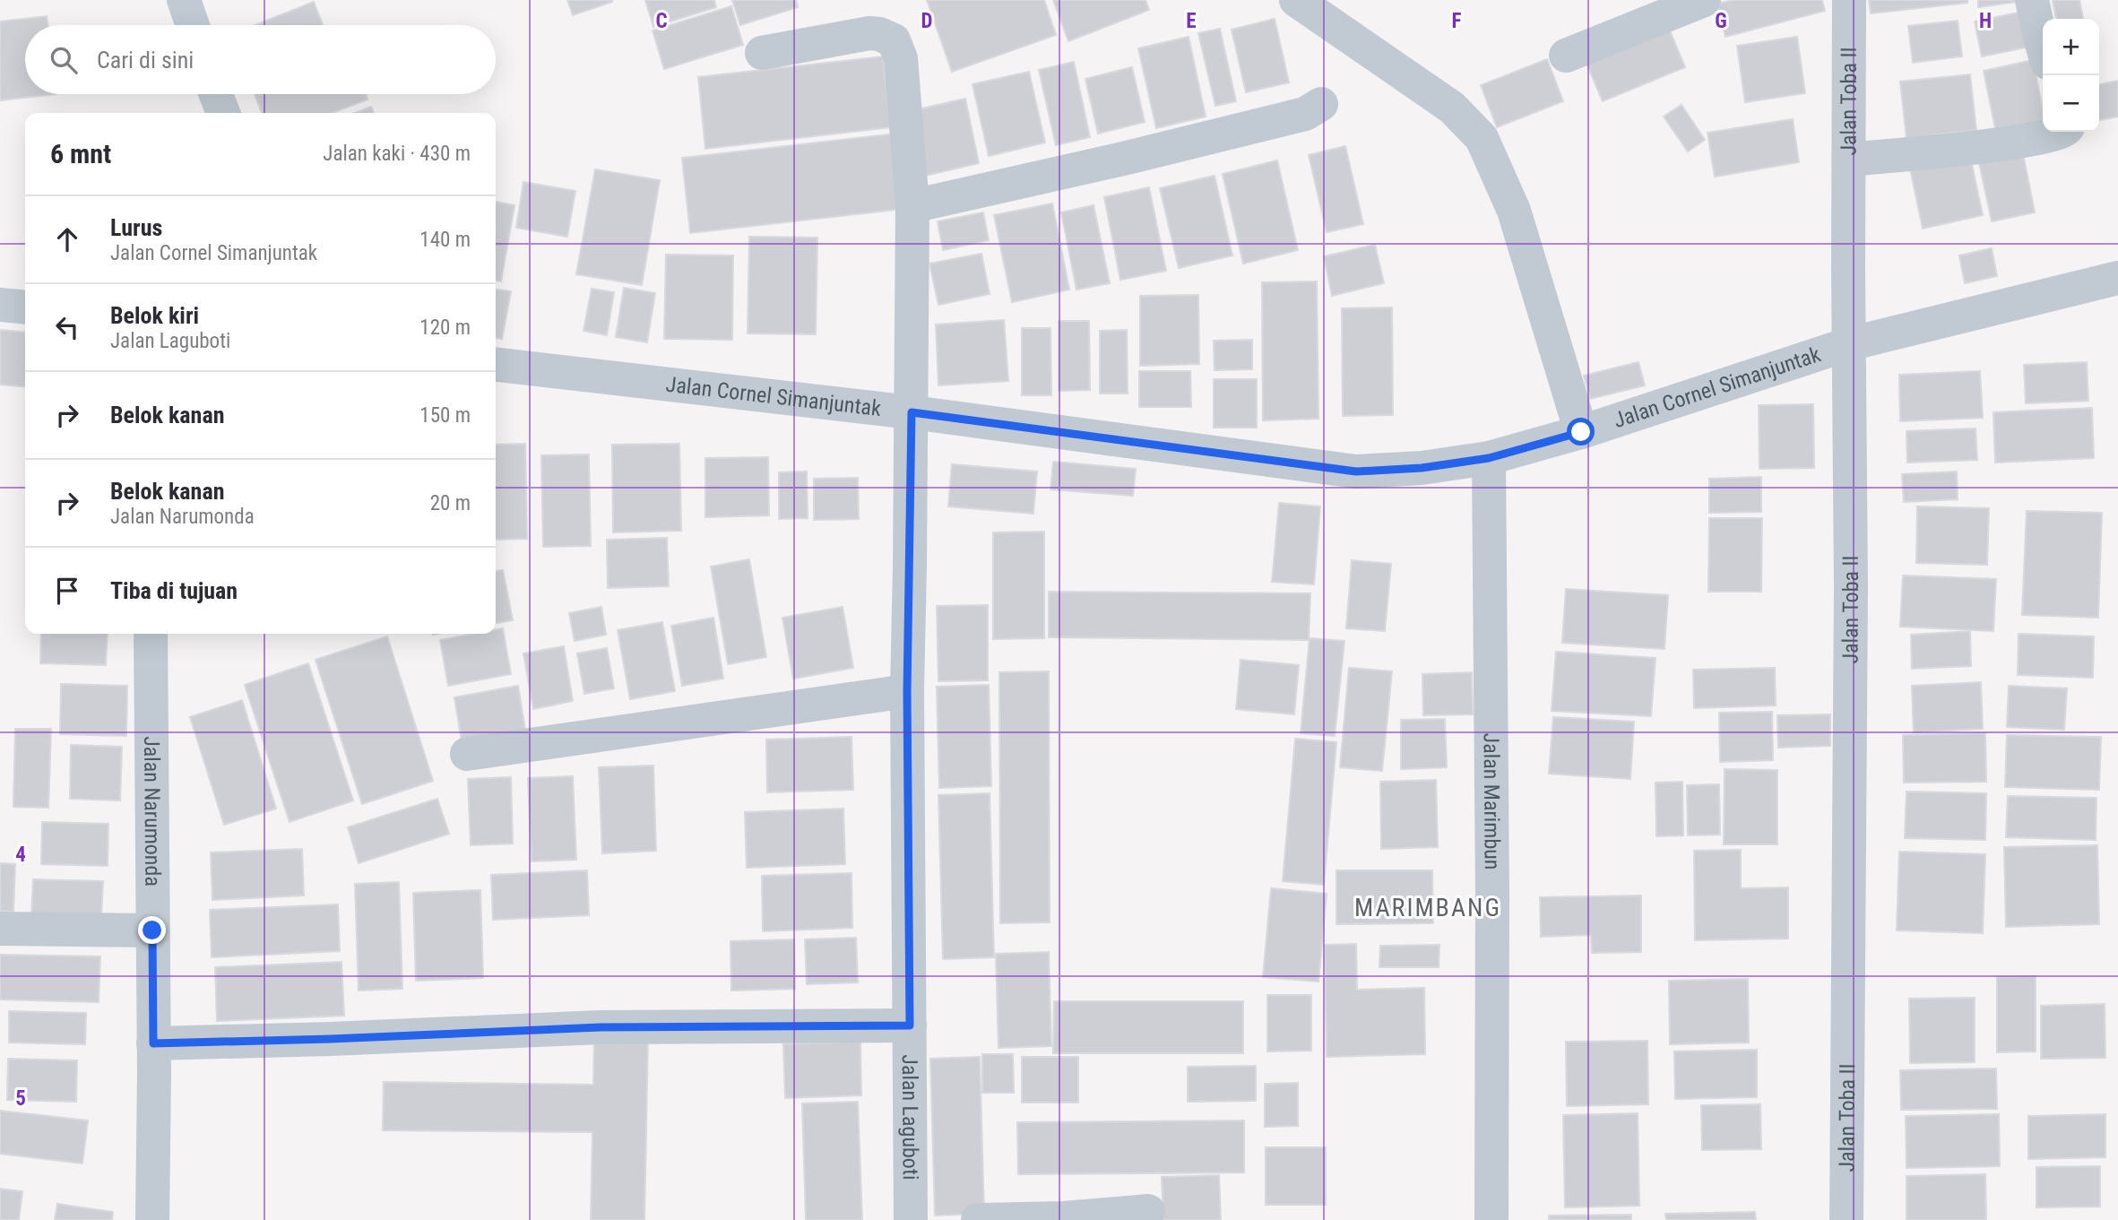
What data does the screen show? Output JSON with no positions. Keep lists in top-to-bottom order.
{
  "streets": {
    "street": [
      "Jalan Toba II",
      "Jalan Cornel Simanjuntak",
      "Jalan Marimbun",
      "Jalan Narumonda",
      "Jalan Laguboti"
    ]
  },
  "crossings": [
    ["Jalan Toba II", "Jalan Cornel Simanjuntak"],
    ["Jalan Cornel Simanjuntak", "Jalan Marimbun"],
    ["Jalan Cornel Simanjuntak", "Jalan Laguboti"]
  ],
  "districts": ["MARIMBANG"],
  "page": {
    "map_buttons": ["+", "−"],
    "search": "Cari di sini",
    "heading": ["6 mnt", "Jalan kaki · 430 m"],
    "list": [
      ["Lurus", "Jalan Cornel Simanjuntak", "140 m"],
      ["Belok kiri", "Jalan Laguboti", "120 m"],
      ["Belok kanan", "150 m"],
      ["Belok kanan", "Jalan Narumonda", "20 m"],
      "Tiba di tujuan"
    ]
  },
  "grid": {
    "columns": [
      "C",
      "D",
      "E",
      "F",
      "G",
      "H"
    ],
    "rows": ["4", "5"]
  }
}
